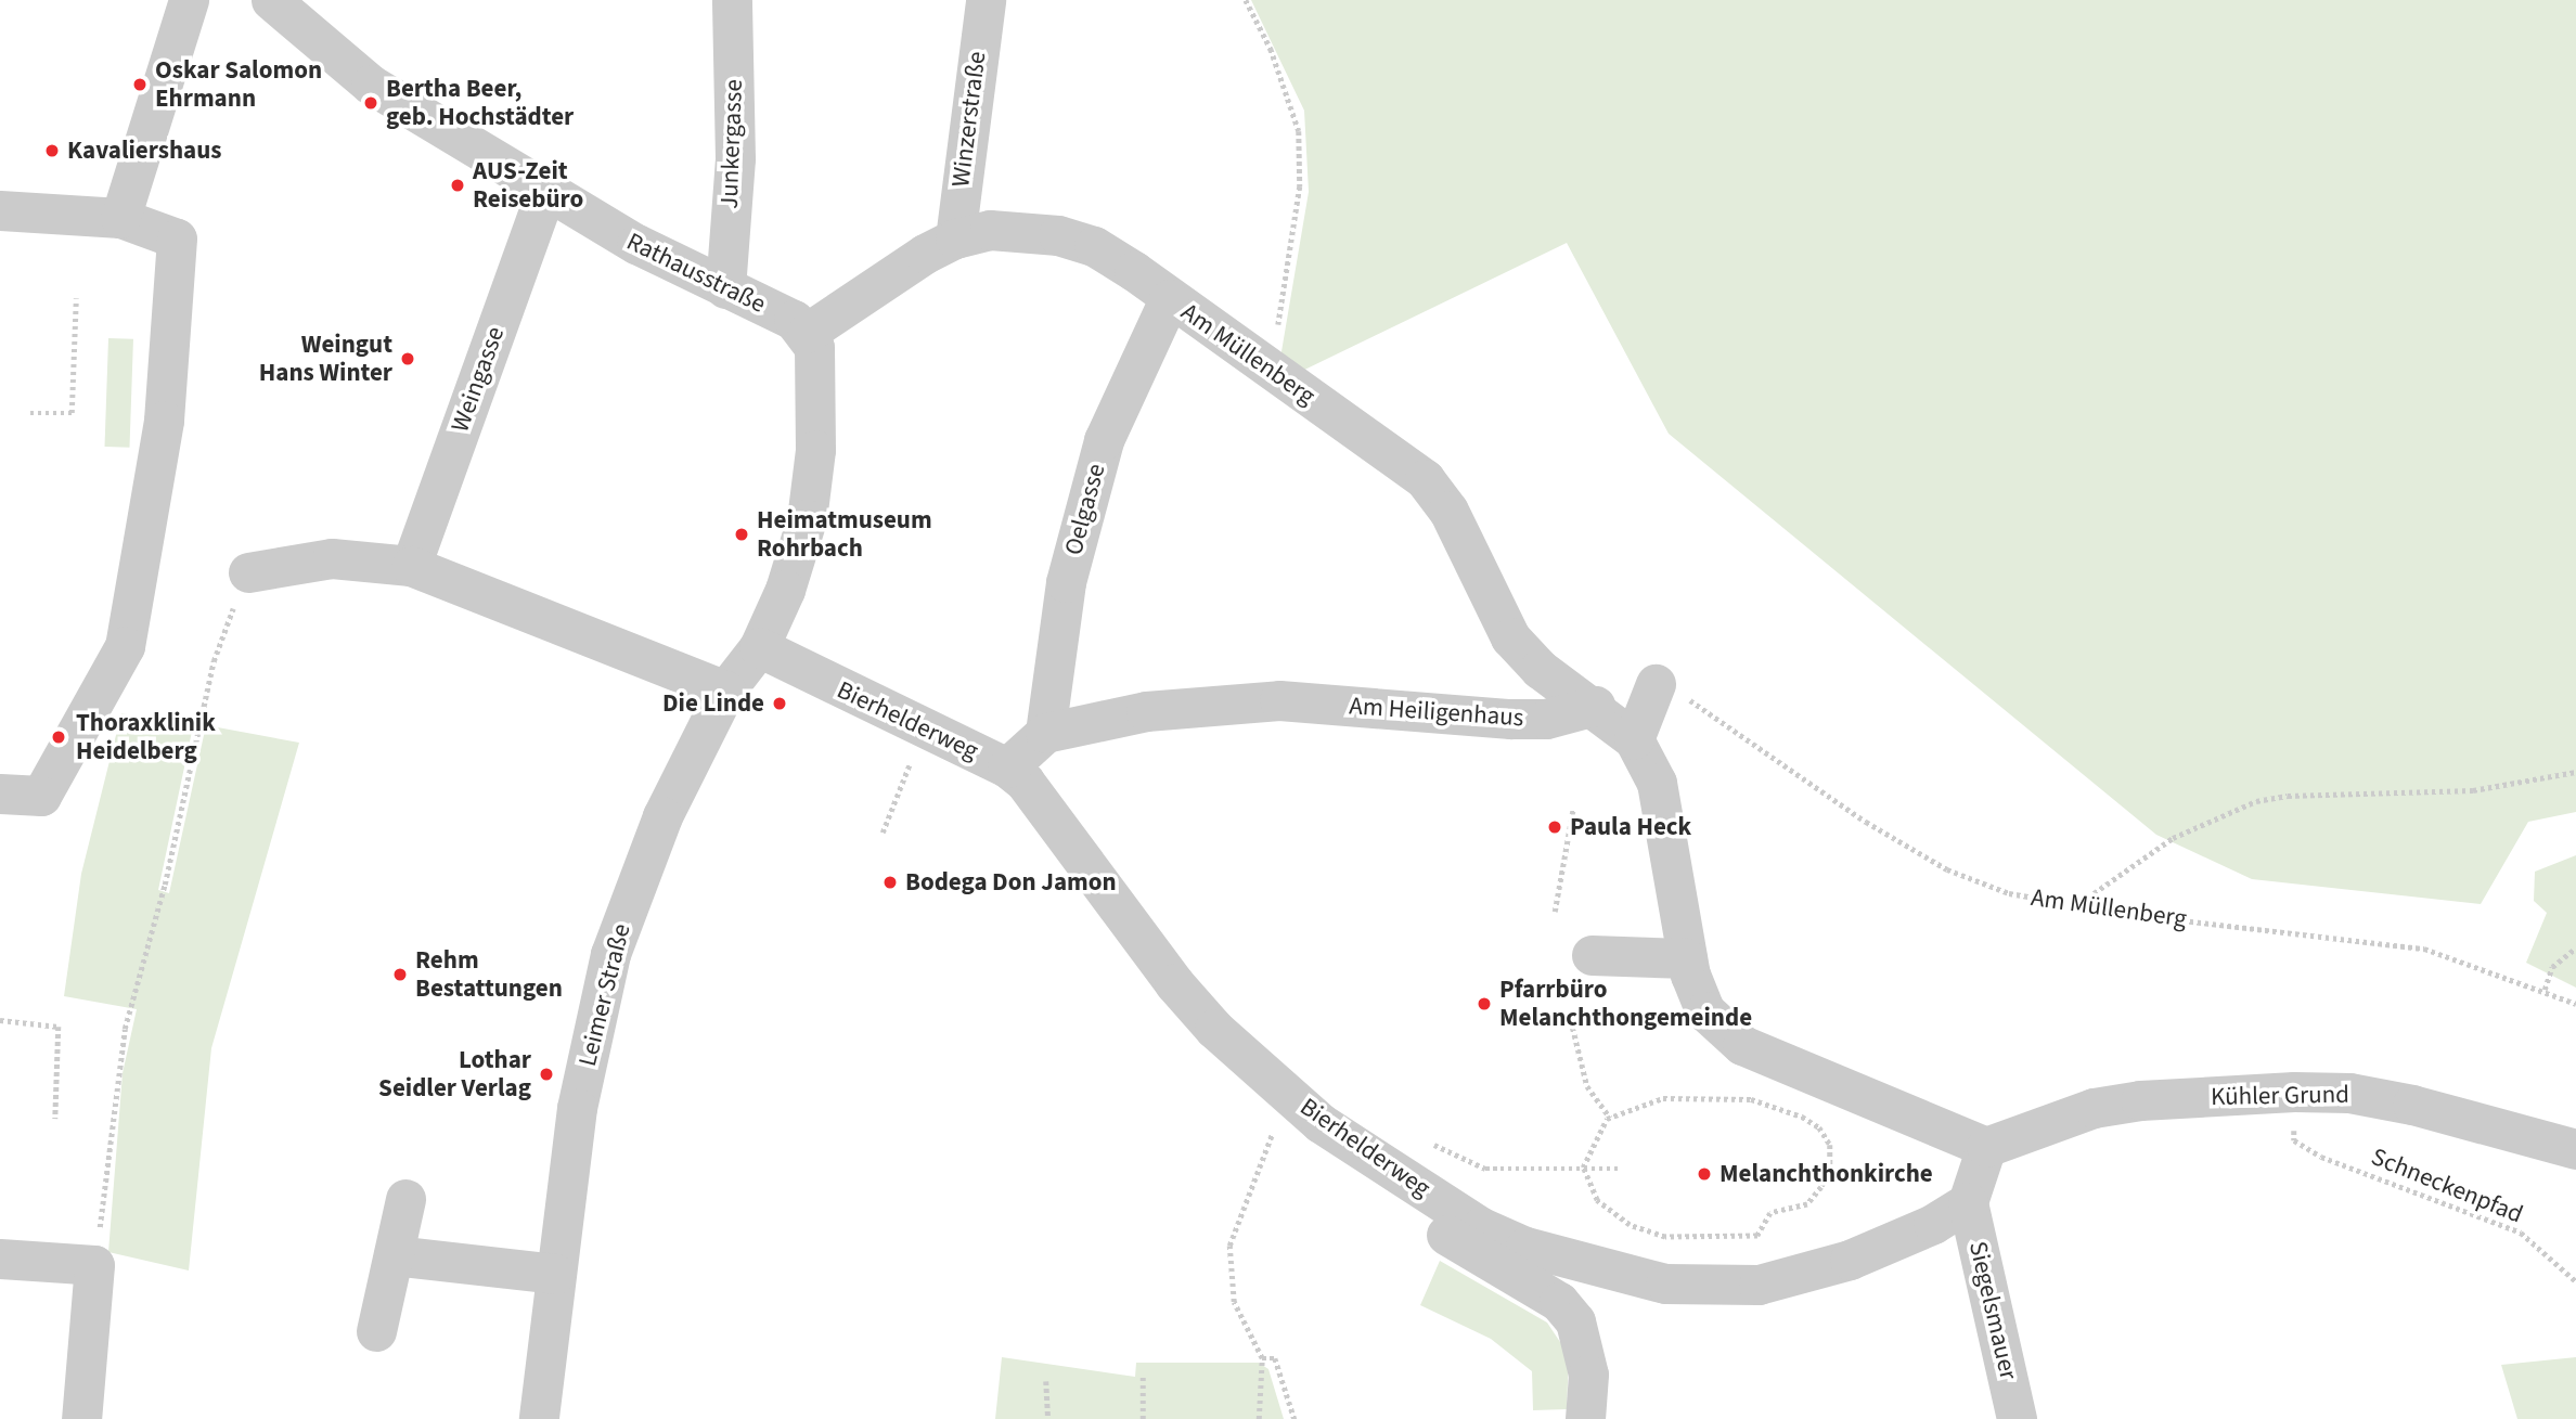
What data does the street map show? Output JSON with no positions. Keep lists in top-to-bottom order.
{
  "streets": {
    "street": [
      "Winzerstraße",
      "Junkergasse",
      "Rathausstraße",
      "Am Müllenberg",
      "Weingasse",
      "Oelgasse",
      "Am Heiligenhaus",
      "Bierhelderweg",
      "Leimer Straße",
      "Kühler Grund",
      "Siegelsmauer"
    ],
    "path": ["Schneckenpfad"]
  },
  "crossings": [
    ["Winzerstraße", "Am Müllenberg"],
    ["Junkergasse", "Rathausstraße"],
    ["Rathausstraße", "Am Müllenberg"],
    ["Rathausstraße", "Weingasse"],
    ["Am Müllenberg", "Oelgasse"],
    ["Am Müllenberg", "Am Heiligenhaus"],
    ["Oelgasse", "Am Heiligenhaus"],
    ["Bierhelderweg", "Siegelsmauer"]
  ],
  "places": [
    "Oskar Salomon Ehrmann",
    "Bertha Beer, geb. Hochstädter",
    "Kavaliershaus",
    "AUS-Zeit Reisebüro",
    "Weingut Hans Winter",
    "Heimatmuseum Rohrbach",
    "Die Linde",
    "Thoraxklinik Heidelberg",
    "Paula Heck",
    "Bodega Don Jamon",
    "Rehm Bestattungen",
    "Pfarrbüro Melanchthongemeinde",
    "Lothar Seidler Verlag",
    "Melanchthonkirche"
  ]
}
